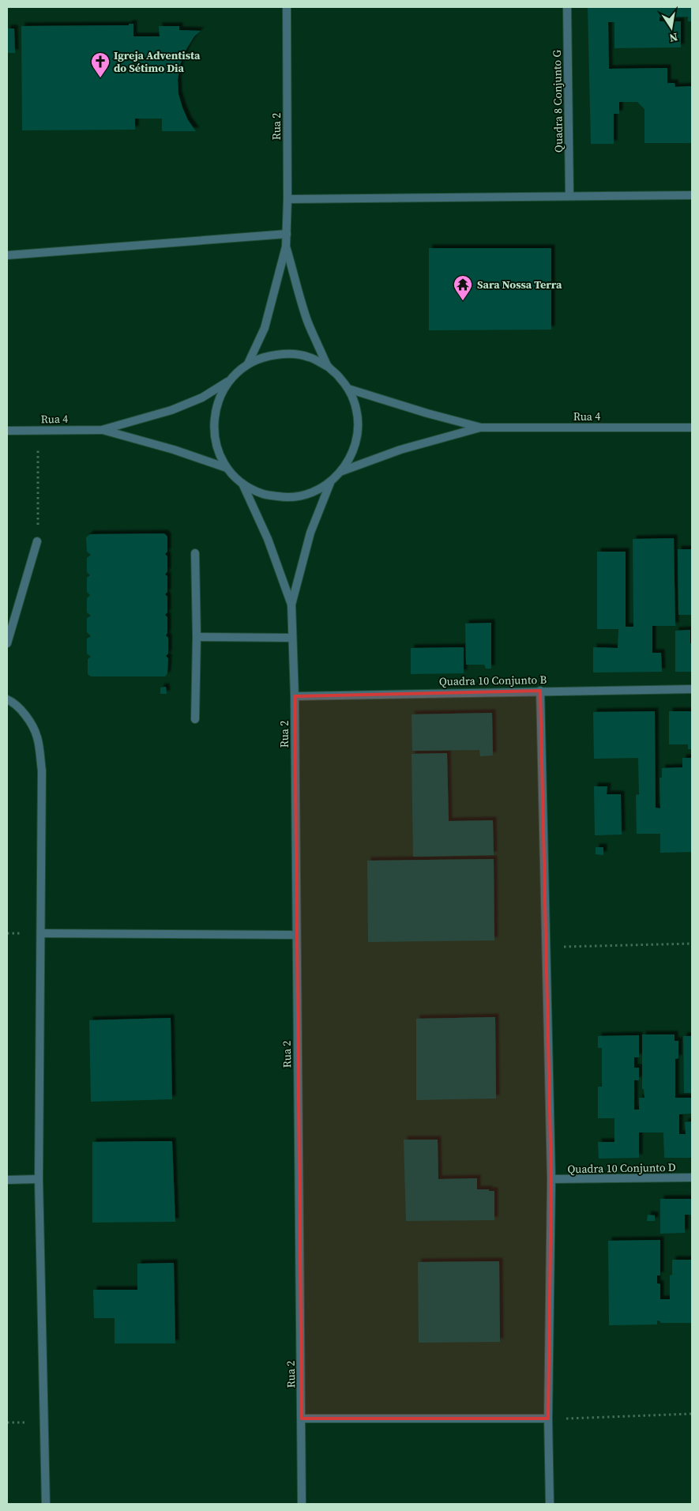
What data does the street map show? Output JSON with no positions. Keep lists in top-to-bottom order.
{
  "streets": {
    "street": [
      "Quadra 8 Conjunto G",
      "Rua 2",
      "Rua 4",
      "Quadra 10 Conjunto B",
      "Quadra 10 Conjunto D"
    ]
  },
  "crossings": [
    ["Rua 2", "Quadra 10 Conjunto B"]
  ],
  "places": {
    "church": ["Igreja Adventista do Sétimo Dia"],
    "temple": ["Sara Nossa Terra"]
  },
  "north": "bottom"
}
